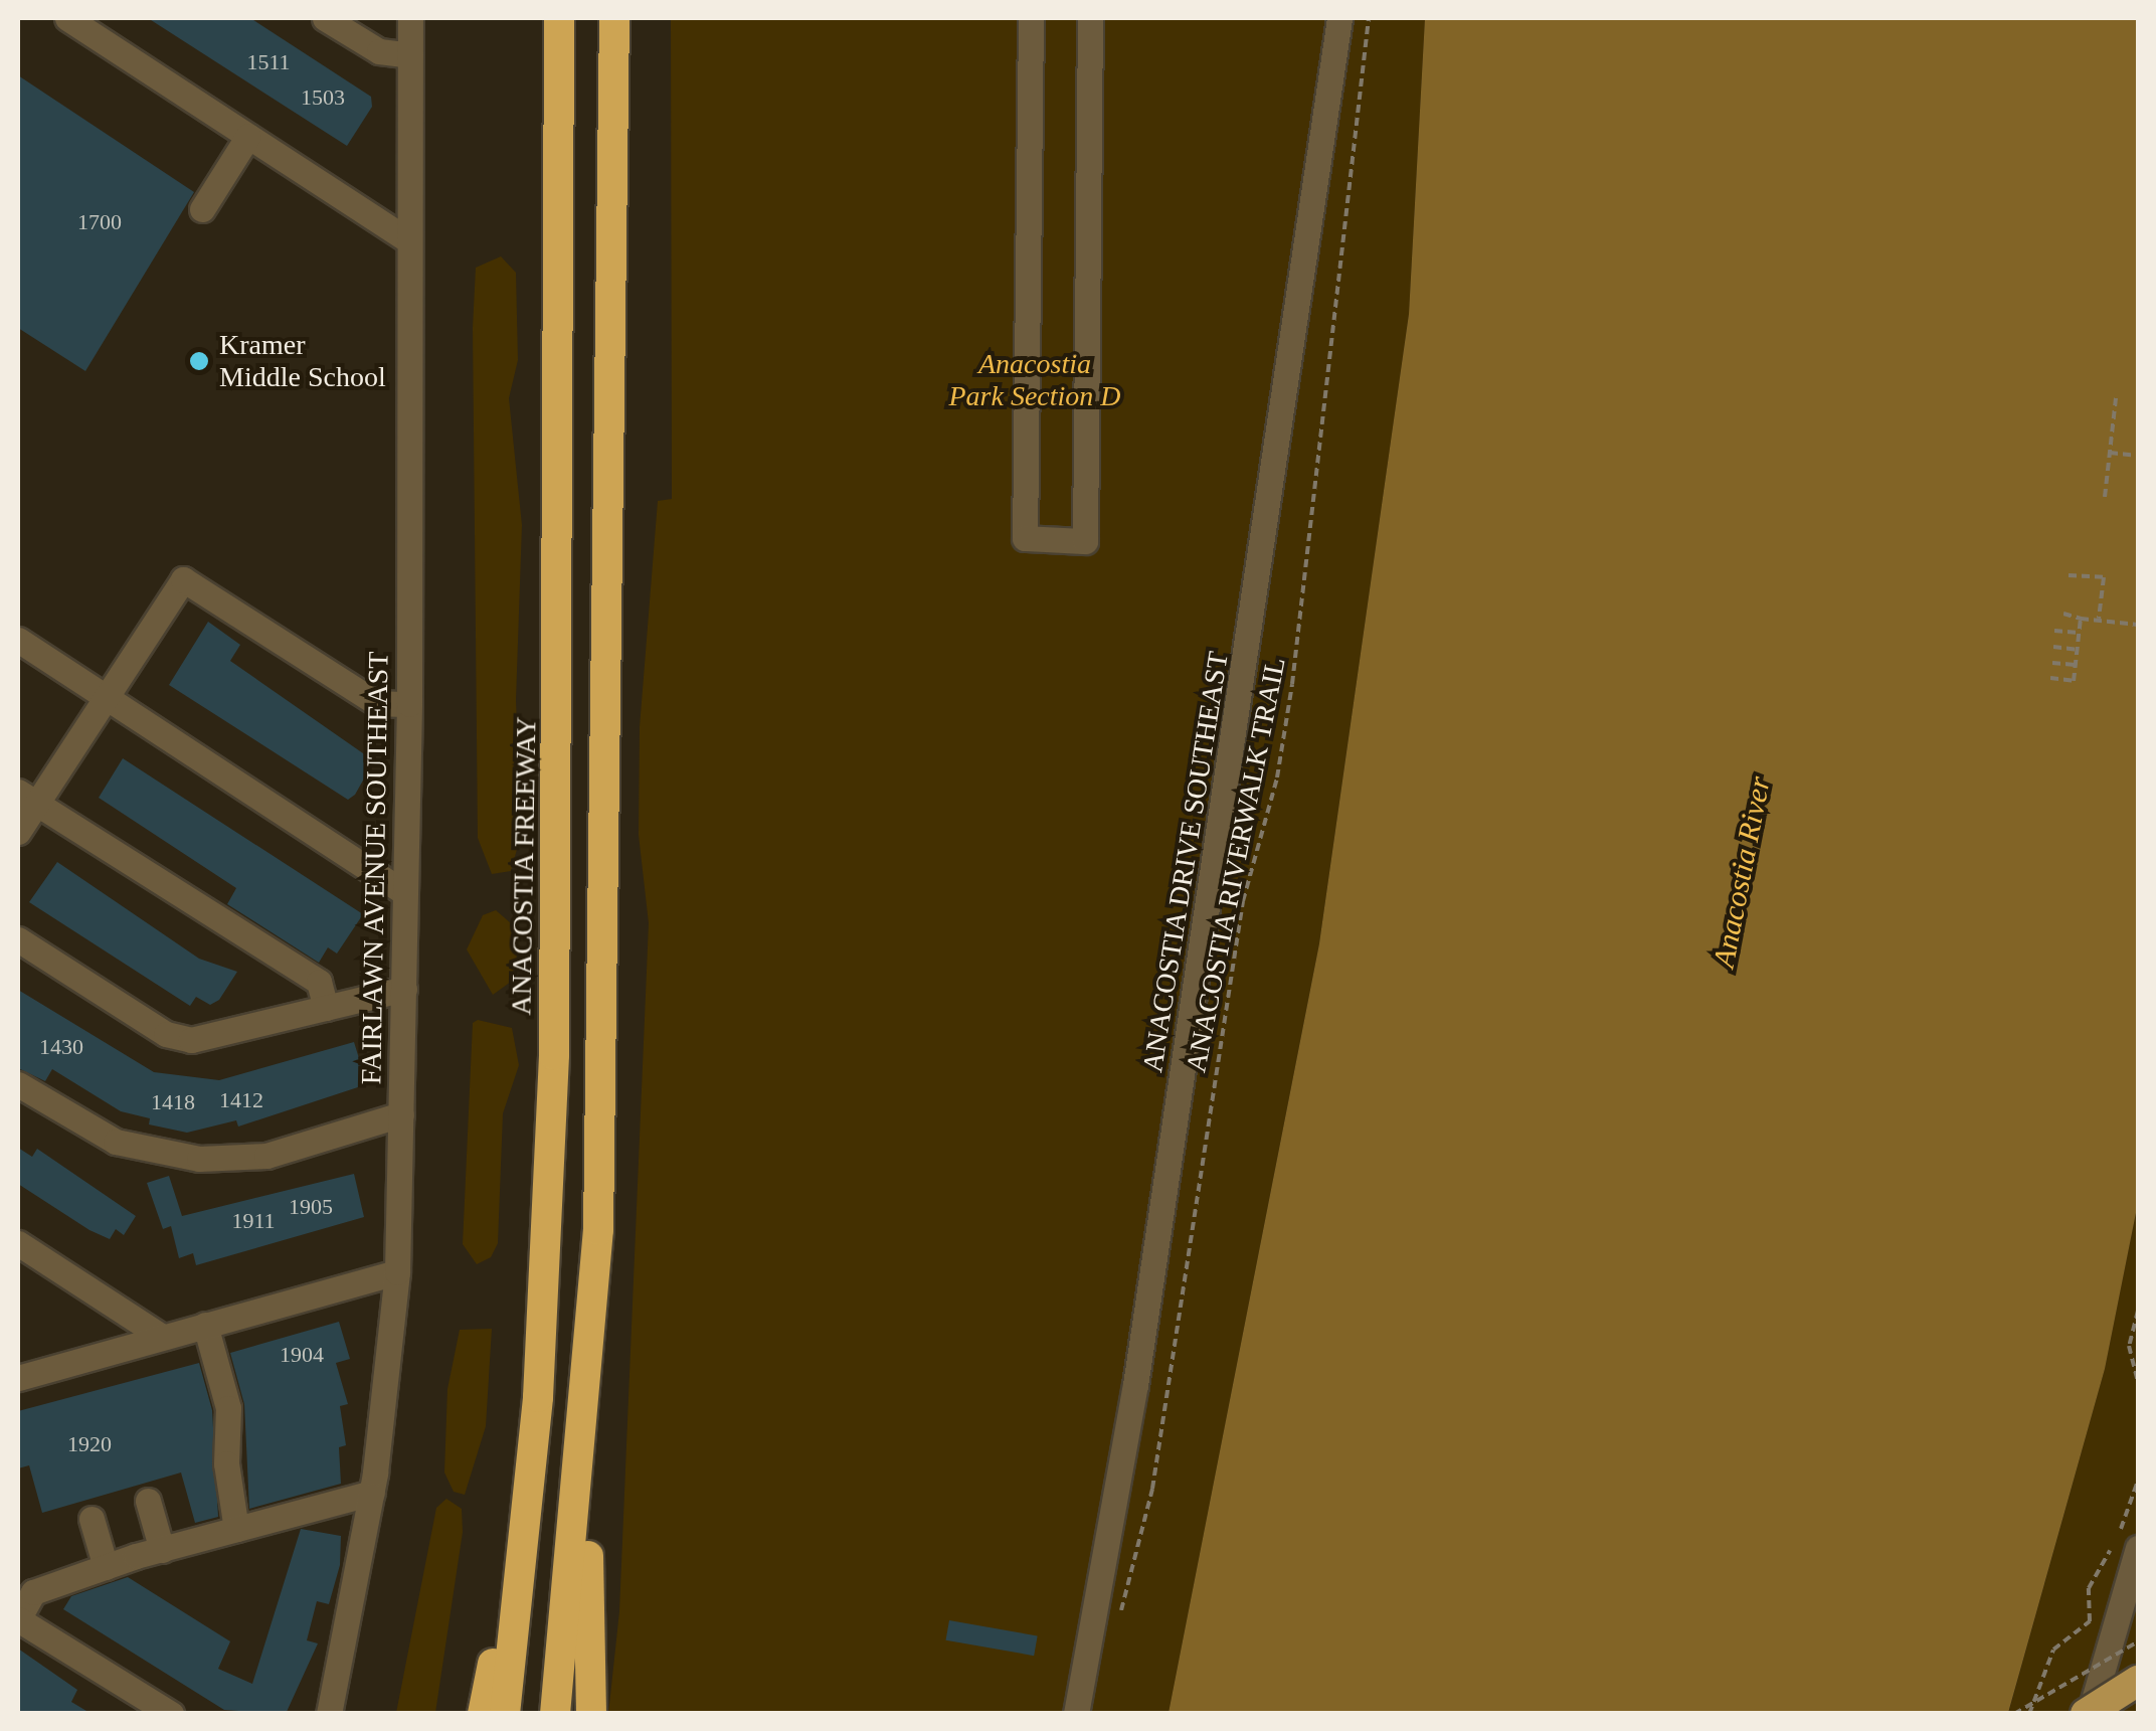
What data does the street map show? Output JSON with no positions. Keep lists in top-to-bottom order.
{
  "streets": {
    "highway": ["ANACOSTIA FREEWAY"],
    "street": ["ANACOSTIA DRIVE SOUTHEAST", "FAIRLAWN AVENUE SOUTHEAST"],
    "path": ["ANACOSTIA RIVERWALK TRAIL"]
  },
  "water": ["Anacostia River"],
  "parks": ["Anacostia Park Section D"],
  "places": ["Kramer Middle School"],
  "house_numbers": [
    "1511",
    "1503",
    "1700",
    "1430",
    "1412",
    "1418",
    "1905",
    "1911",
    "1904",
    "1920"
  ]
}
